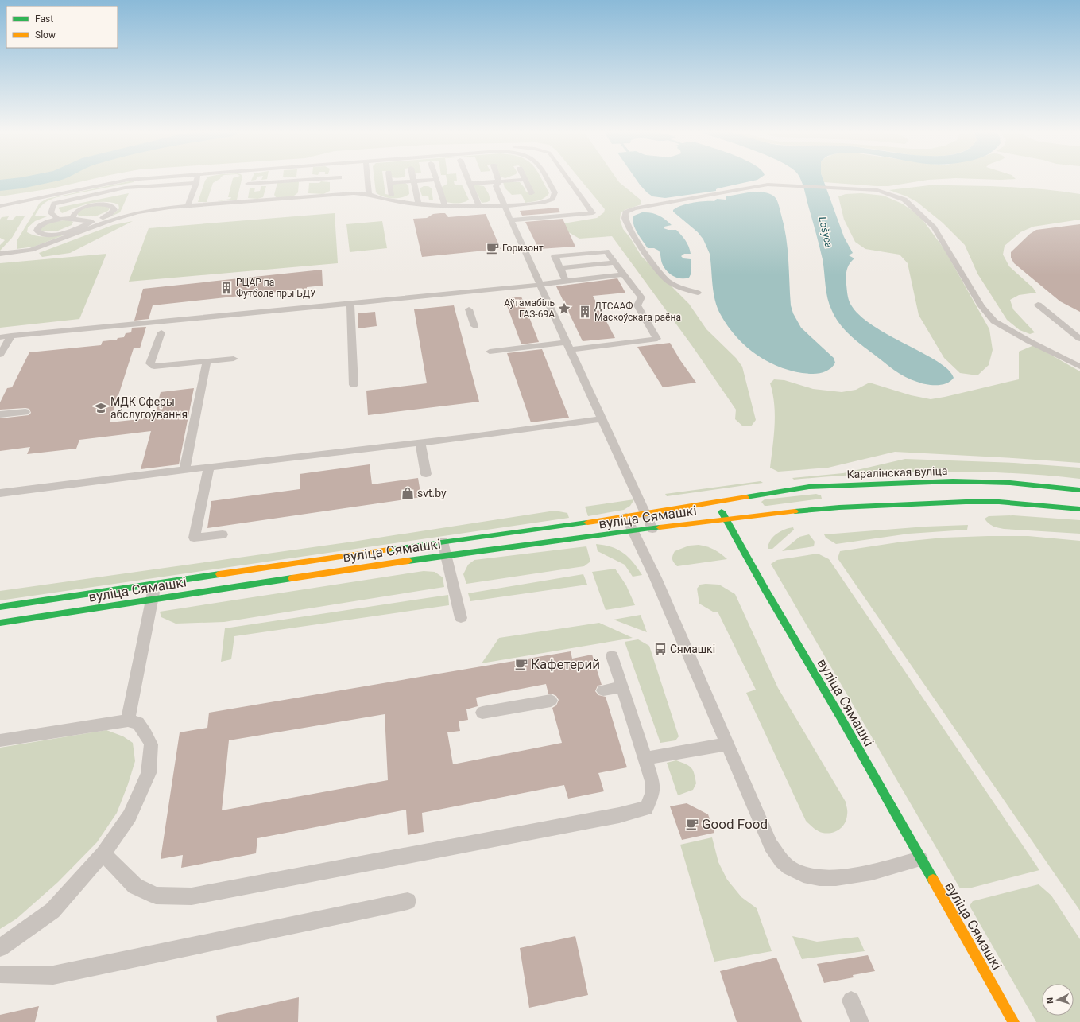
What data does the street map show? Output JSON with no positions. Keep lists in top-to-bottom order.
{
  "streets": {
    "main road": ["Каралінская вуліца", "вуліца Сямашкі"]
  },
  "crossings": [
    ["Каралінская вуліца", "вуліца Сямашкі"]
  ],
  "water": ["Lošyca"],
  "places": {
    "cafe": ["Горизонт", "Кафетерий", "Good Food"],
    "building": ["РЦАР па Футболе пры БДУ", "ДТСААФ Маскоўскага раёна"],
    "place": ["Аўтамабіль ГАЗ-69А"],
    "school or university": ["МДК Сферы абслугоўвання"],
    "shop": ["svt.by"],
    "bus stop": ["Сямашкі"]
  },
  "legend": ["Fast", "Slow"],
  "north": "left"
}
